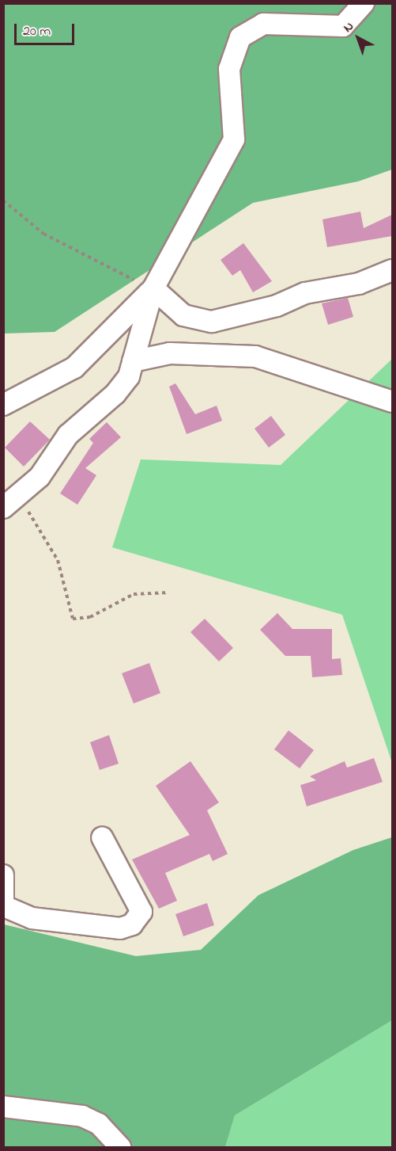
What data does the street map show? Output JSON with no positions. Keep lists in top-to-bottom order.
{
  "scale_bar": "20 m",
  "north": "top left"
}
